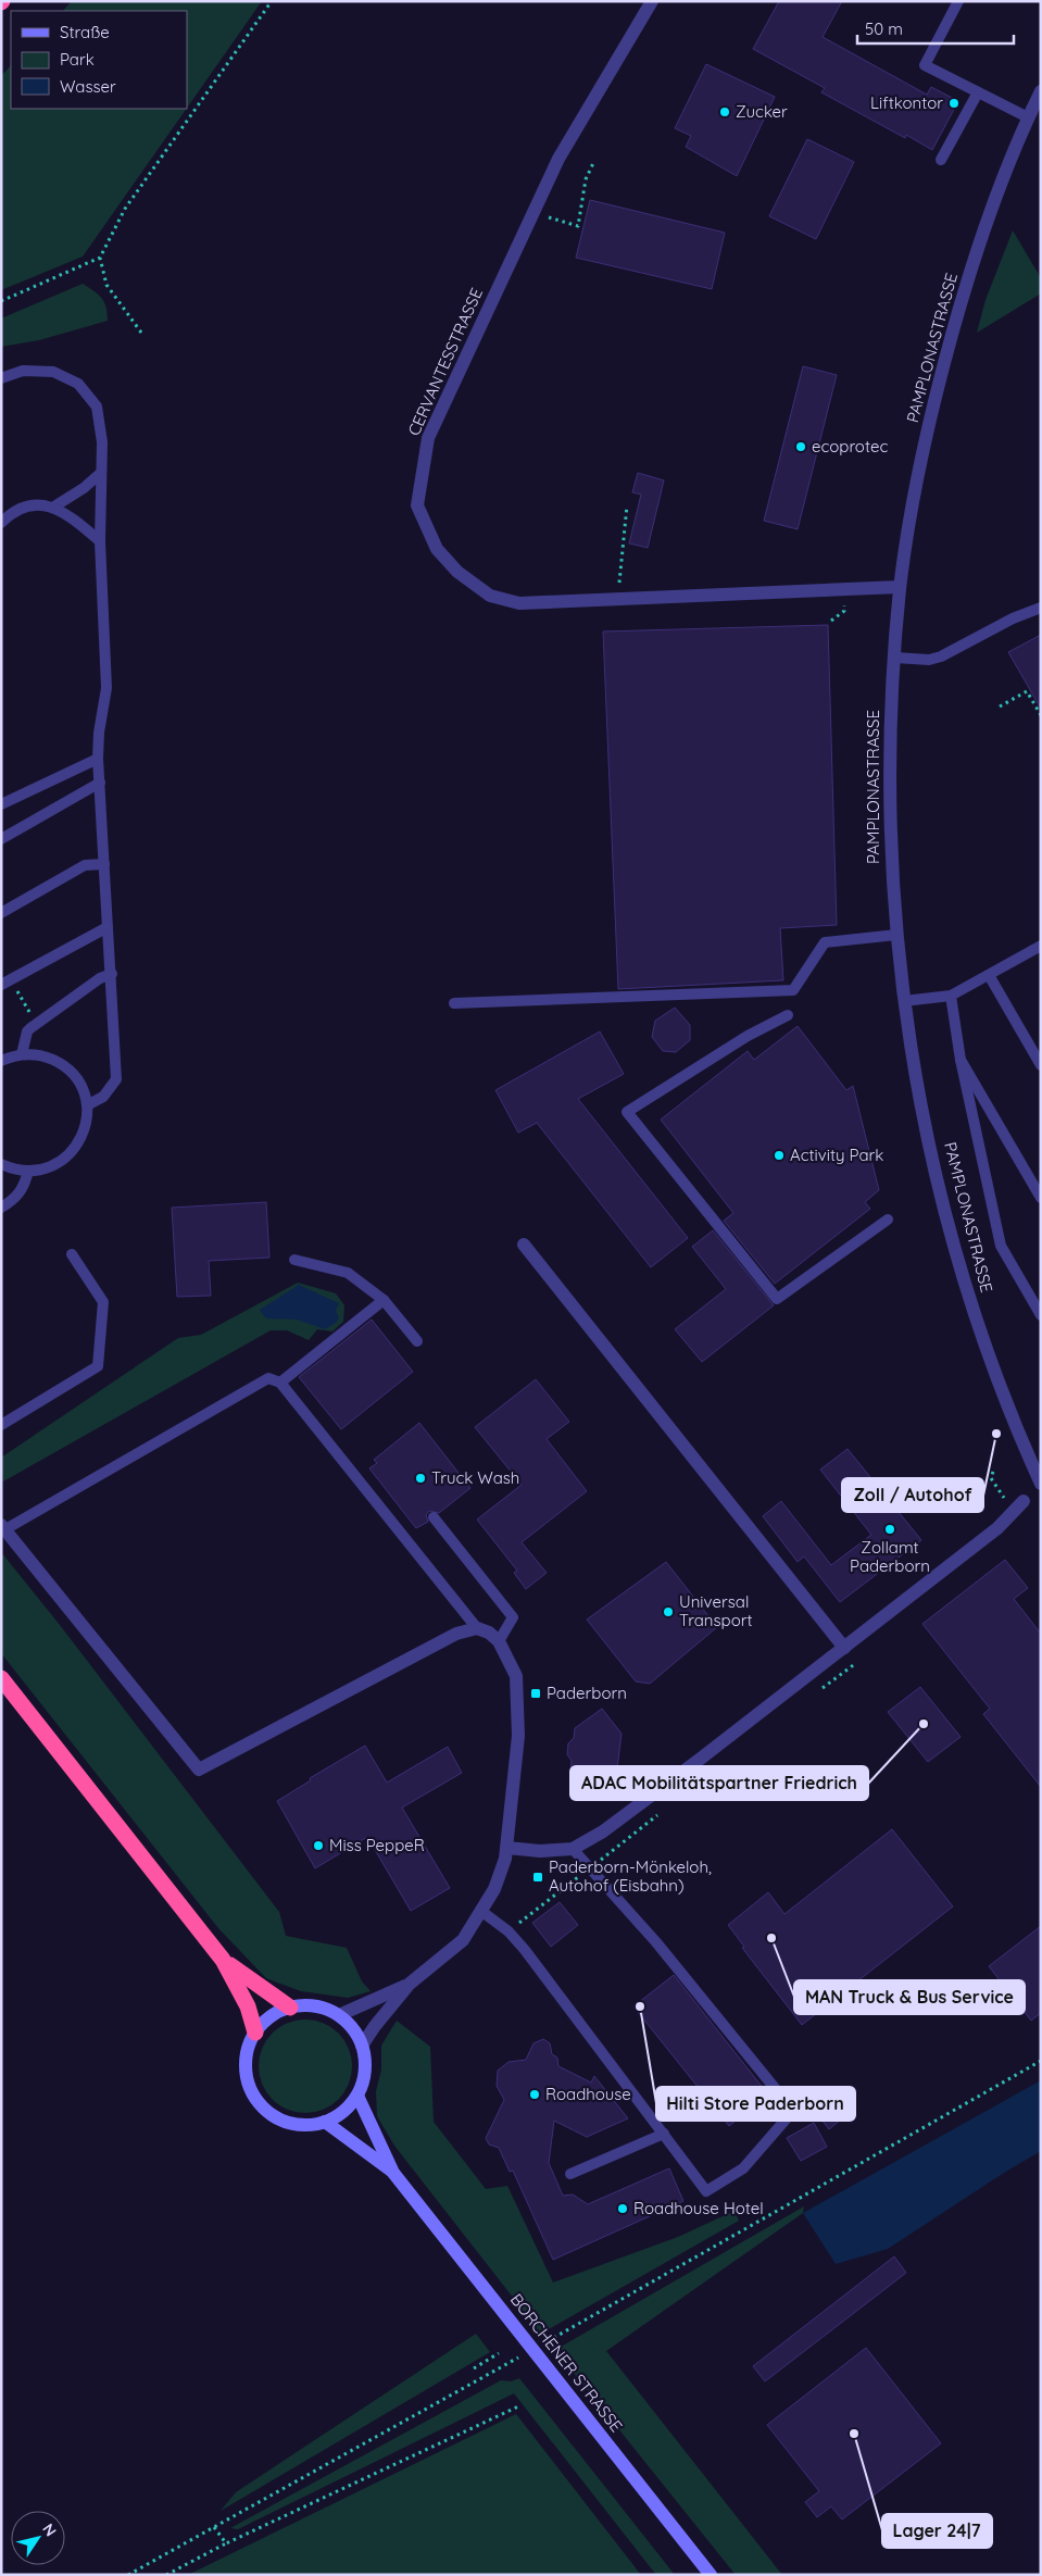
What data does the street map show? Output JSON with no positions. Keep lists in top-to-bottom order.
{
  "streets": {
    "main road": ["BORCHENER STRASSE"],
    "street": ["PAMPLONASTRASSE", "CERVANTESSTRASSE"]
  },
  "crossings": [
    ["PAMPLONASTRASSE", "CERVANTESSTRASSE"]
  ],
  "places": {
    "other": [
      "Liftkontor",
      "Zucker",
      "ecoprotec",
      "Activity Park",
      "Zoll / Autohof",
      "Truck Wash",
      "Zollamt Paderborn",
      "Universal Transport",
      "ADAC Mobilitätspartner Friedrich",
      "Miss PeppeR",
      "MAN Truck & Bus Service",
      "Hilti Store Paderborn",
      "Roadhouse",
      "Roadhouse Hotel",
      "Lager 24|7"
    ],
    "transit": ["Paderborn", "Paderborn-Mönkeloh, Autohof (Eisbahn)"]
  },
  "legend": ["Straße", "Park", "Wasser"],
  "scale_bar": "50 m",
  "north": "top right"
}
